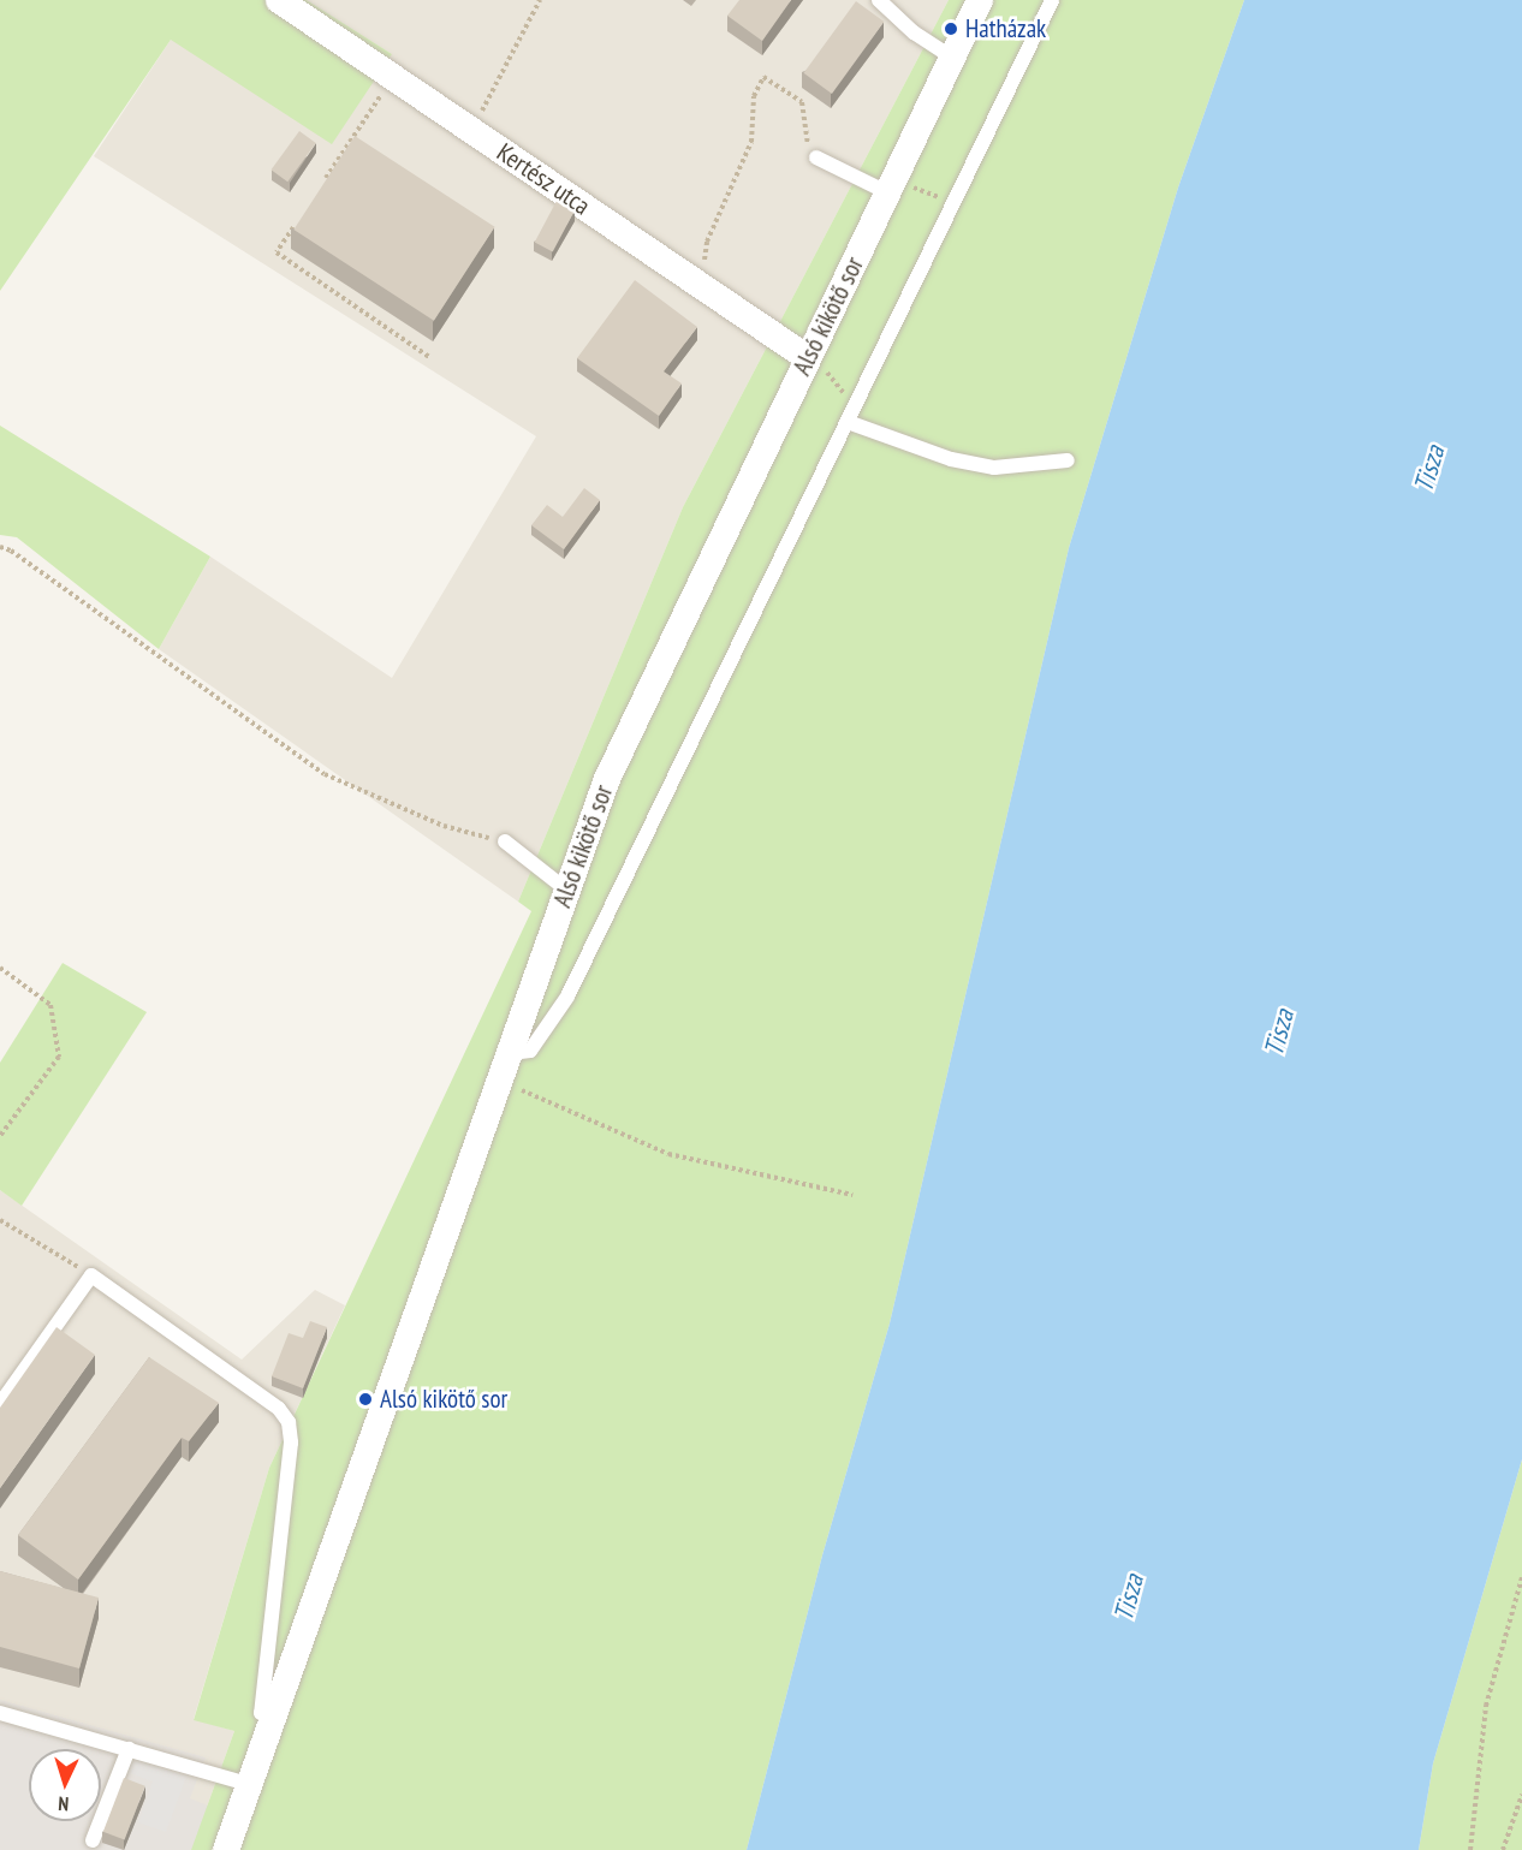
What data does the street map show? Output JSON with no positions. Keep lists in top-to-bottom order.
{
  "streets": {
    "street": ["Kertész utca", "Alsó kikötő sor"]
  },
  "crossings": [
    ["Kertész utca", "Alsó kikötő sor"]
  ],
  "water": ["Tisza"],
  "places": ["Hatházak", "Alsó kikötő sor"],
  "north": "bottom"
}
